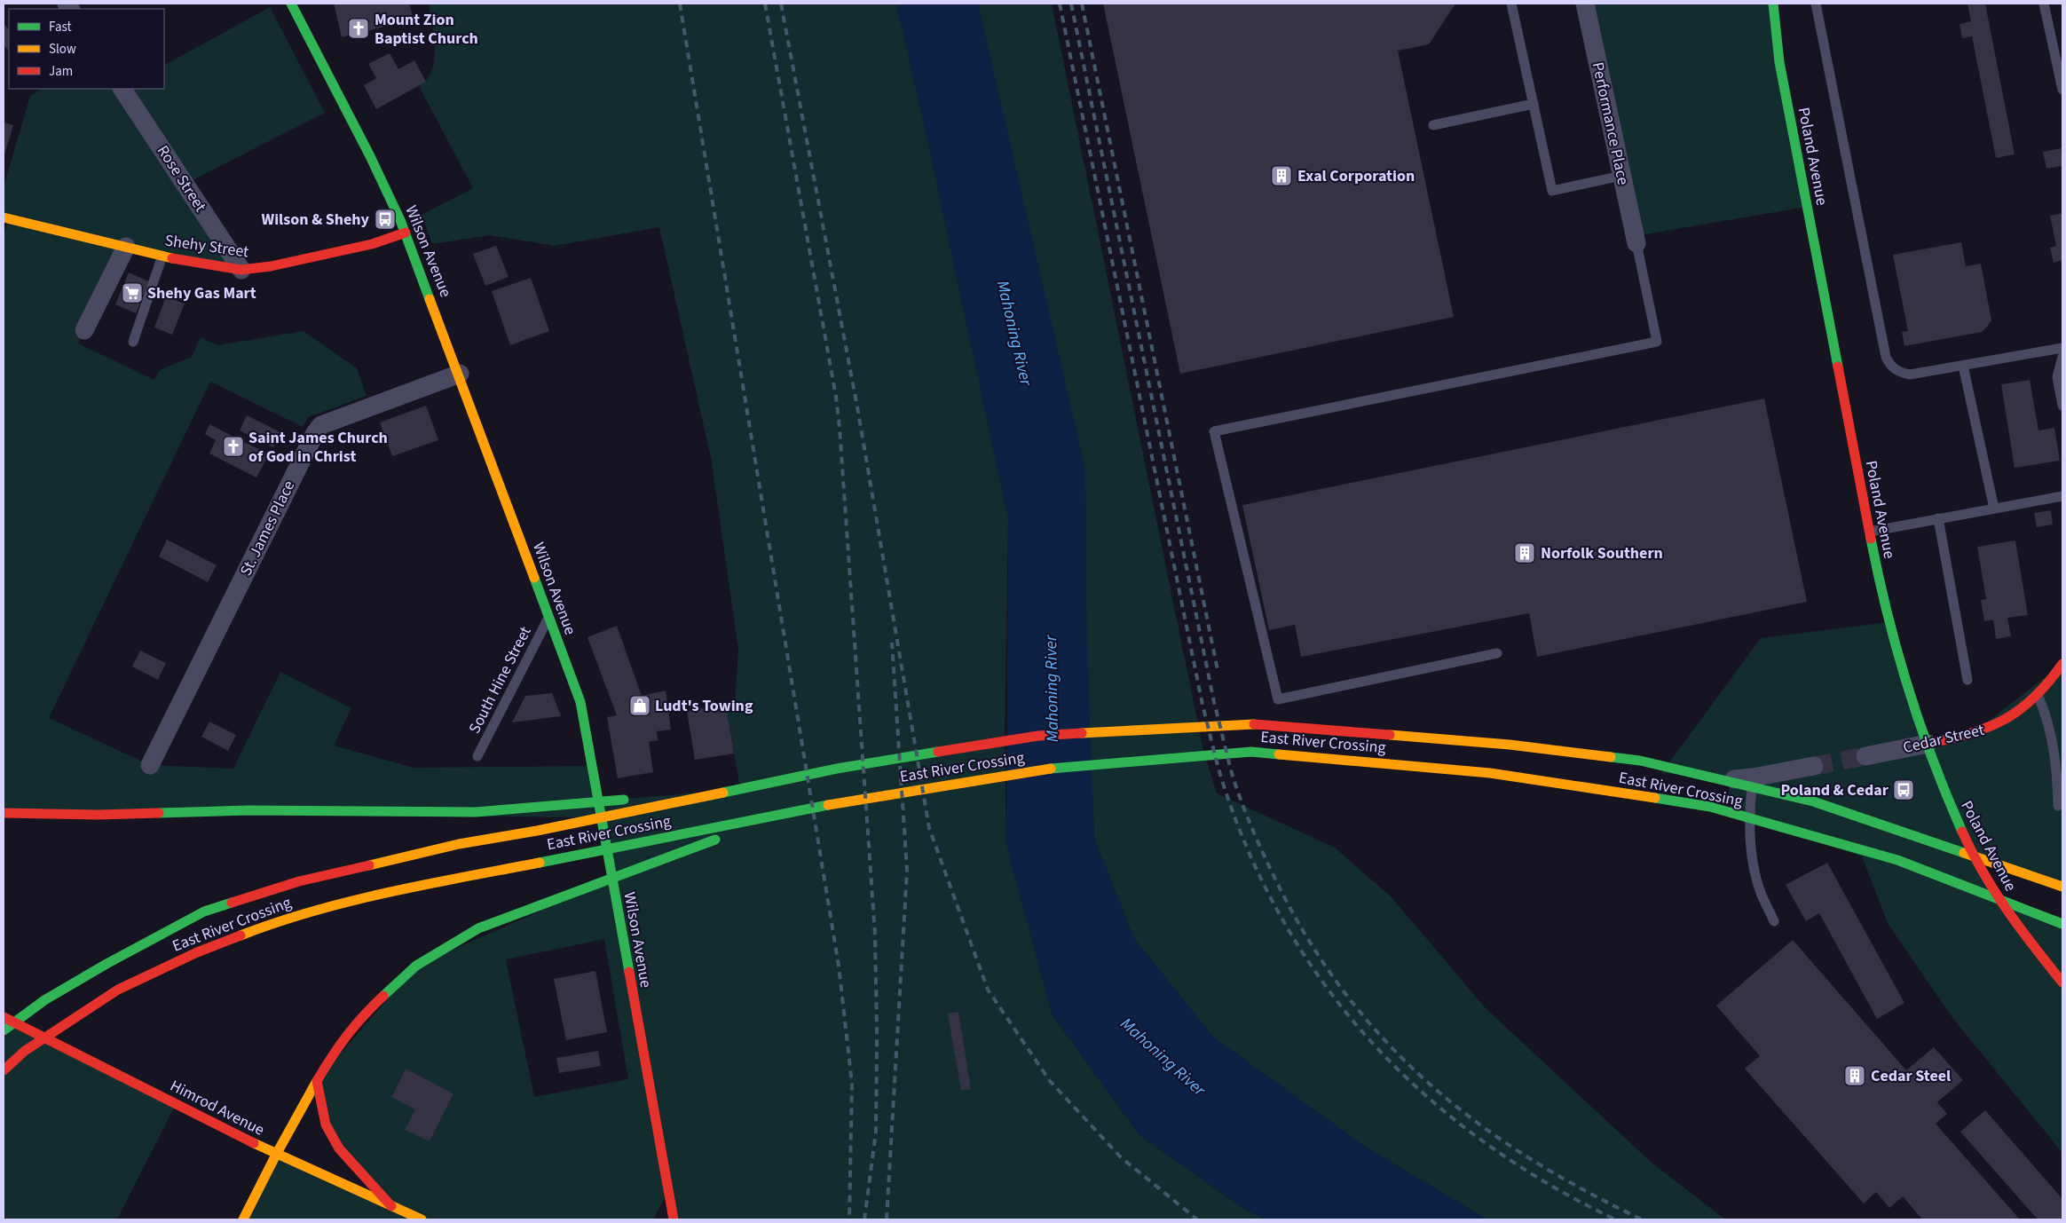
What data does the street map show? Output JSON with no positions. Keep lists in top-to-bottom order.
{
  "streets": {
    "main road": [
      "Poland Avenue",
      "Shehy Street",
      "Wilson Avenue",
      "Cedar Street",
      "East River Crossing",
      "Himrod Avenue"
    ],
    "street": ["Performance Place", "Rose Street", "St. James Place"],
    "lane": ["South Hine Street"]
  },
  "crossings": [
    ["Poland Avenue", "Cedar Street"],
    ["Rose Street", "Shehy Street"],
    ["Shehy Street", "Wilson Avenue"],
    ["Wilson Avenue", "St. James Place"],
    ["Wilson Avenue", "South Hine Street"]
  ],
  "water": ["Mahoning River"],
  "places": {
    "church": ["Mount Zion Baptist Church", "Saint James Church of God in Christ"],
    "building": ["Exal Corporation", "Norfolk Southern", "Cedar Steel"],
    "bus stop": ["Wilson & Shehy", "Poland & Cedar"],
    "supermarket": ["Shehy Gas Mart"],
    "shop": ["Ludt's Towing"]
  },
  "legend": ["Fast", "Slow", "Jam"]
}
